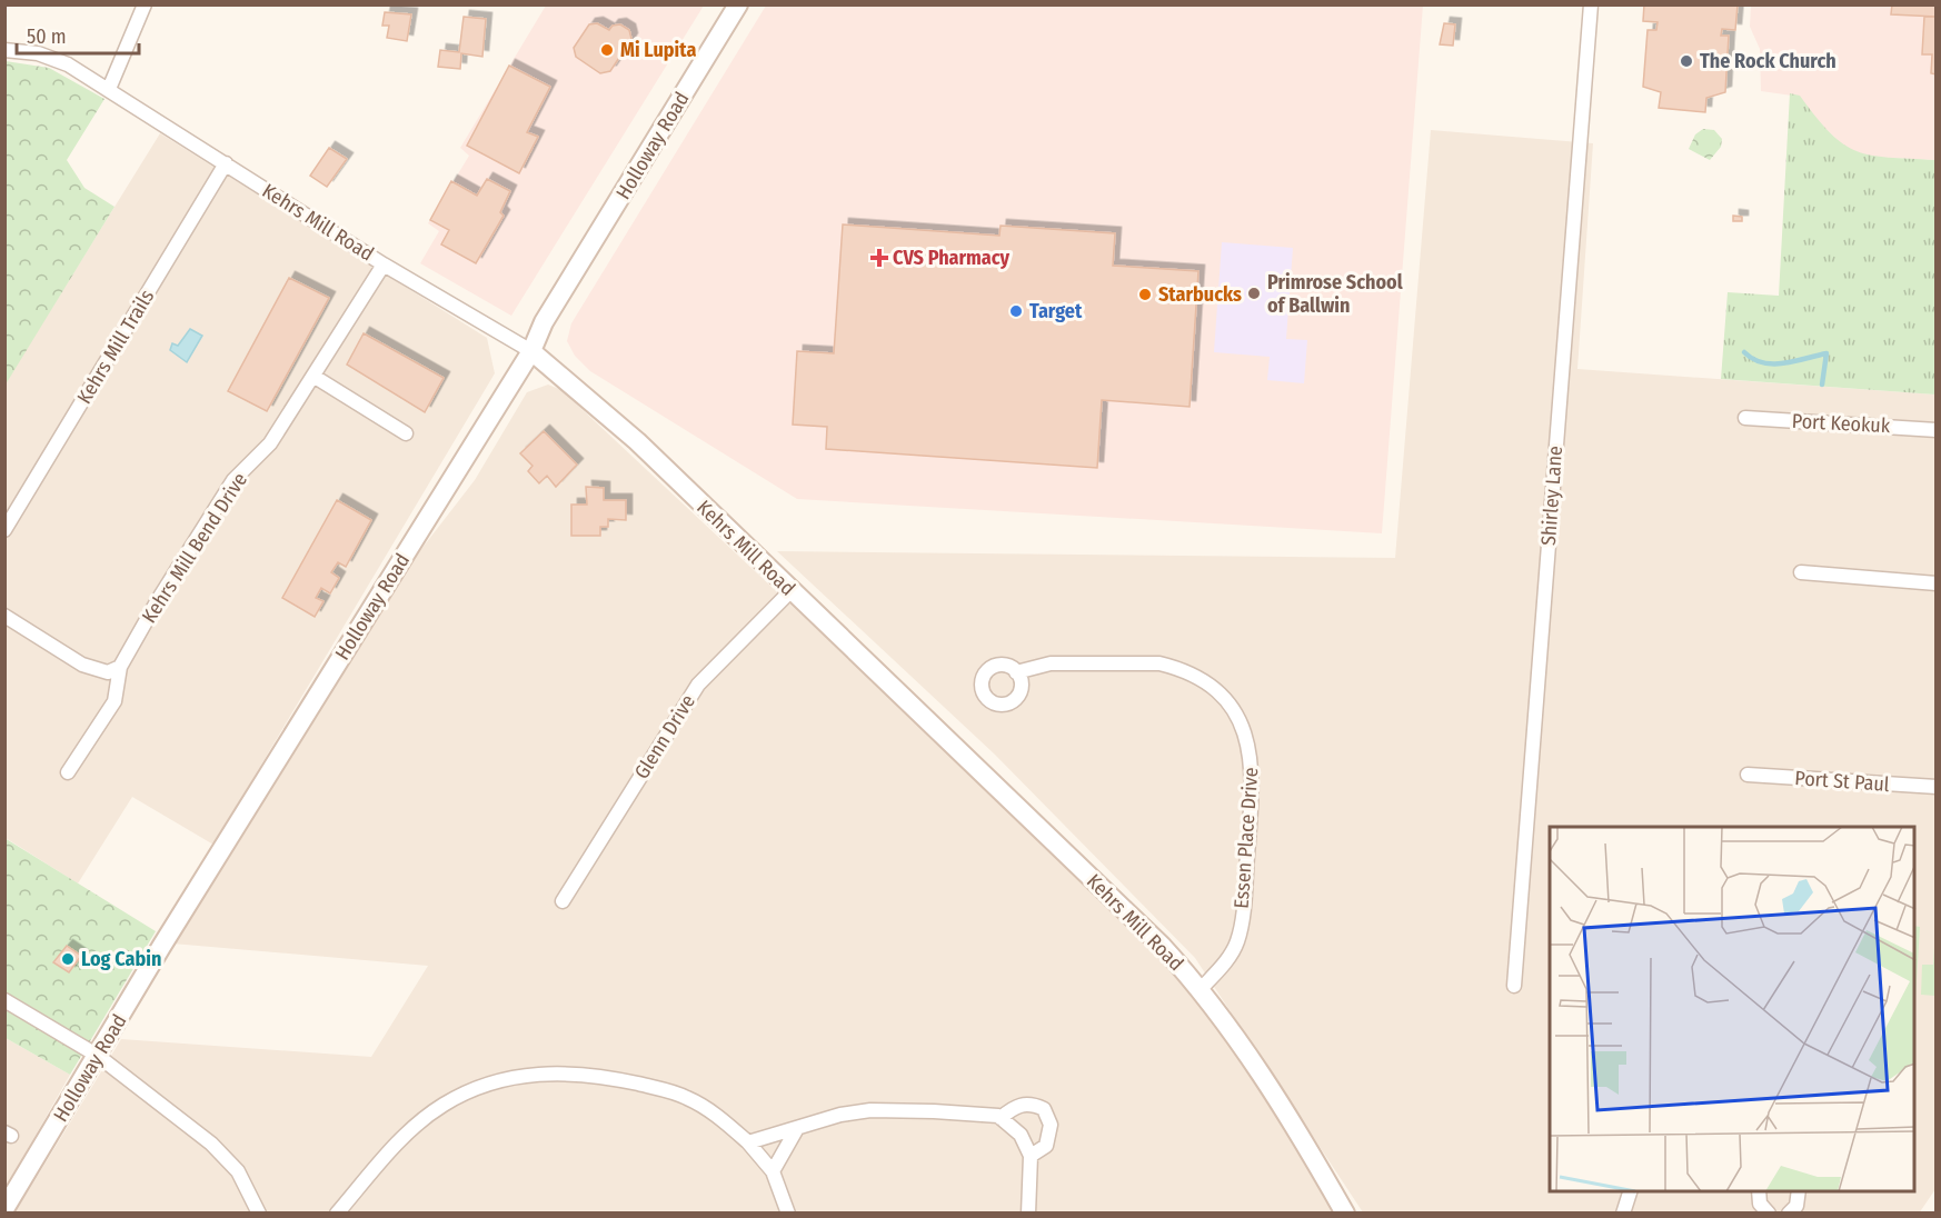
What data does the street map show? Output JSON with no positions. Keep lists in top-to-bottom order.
{
  "streets": {
    "street": [
      "Holloway Road",
      "Kehrs Mill Road",
      "Kehrs Mill Trails",
      "Port Keokuk",
      "Shirley Lane",
      "Kehrs Mill Bend Drive",
      "Glenn Drive",
      "Port St Paul",
      "Essen Place Drive"
    ]
  },
  "crossings": [
    ["Holloway Road", "Kehrs Mill Road"],
    ["Kehrs Mill Road", "Kehrs Mill Trails"],
    ["Kehrs Mill Road", "Kehrs Mill Bend Drive"],
    ["Kehrs Mill Road", "Glenn Drive"],
    ["Kehrs Mill Road", "Essen Place Drive"]
  ],
  "places": {
    "other": [
      "Mi Lupita",
      "The Rock Church",
      "Primrose School of Ballwin",
      "Starbucks",
      "Target",
      "Log Cabin"
    ],
    "health": ["CVS Pharmacy"]
  },
  "scale_bar": "50 m"
}
